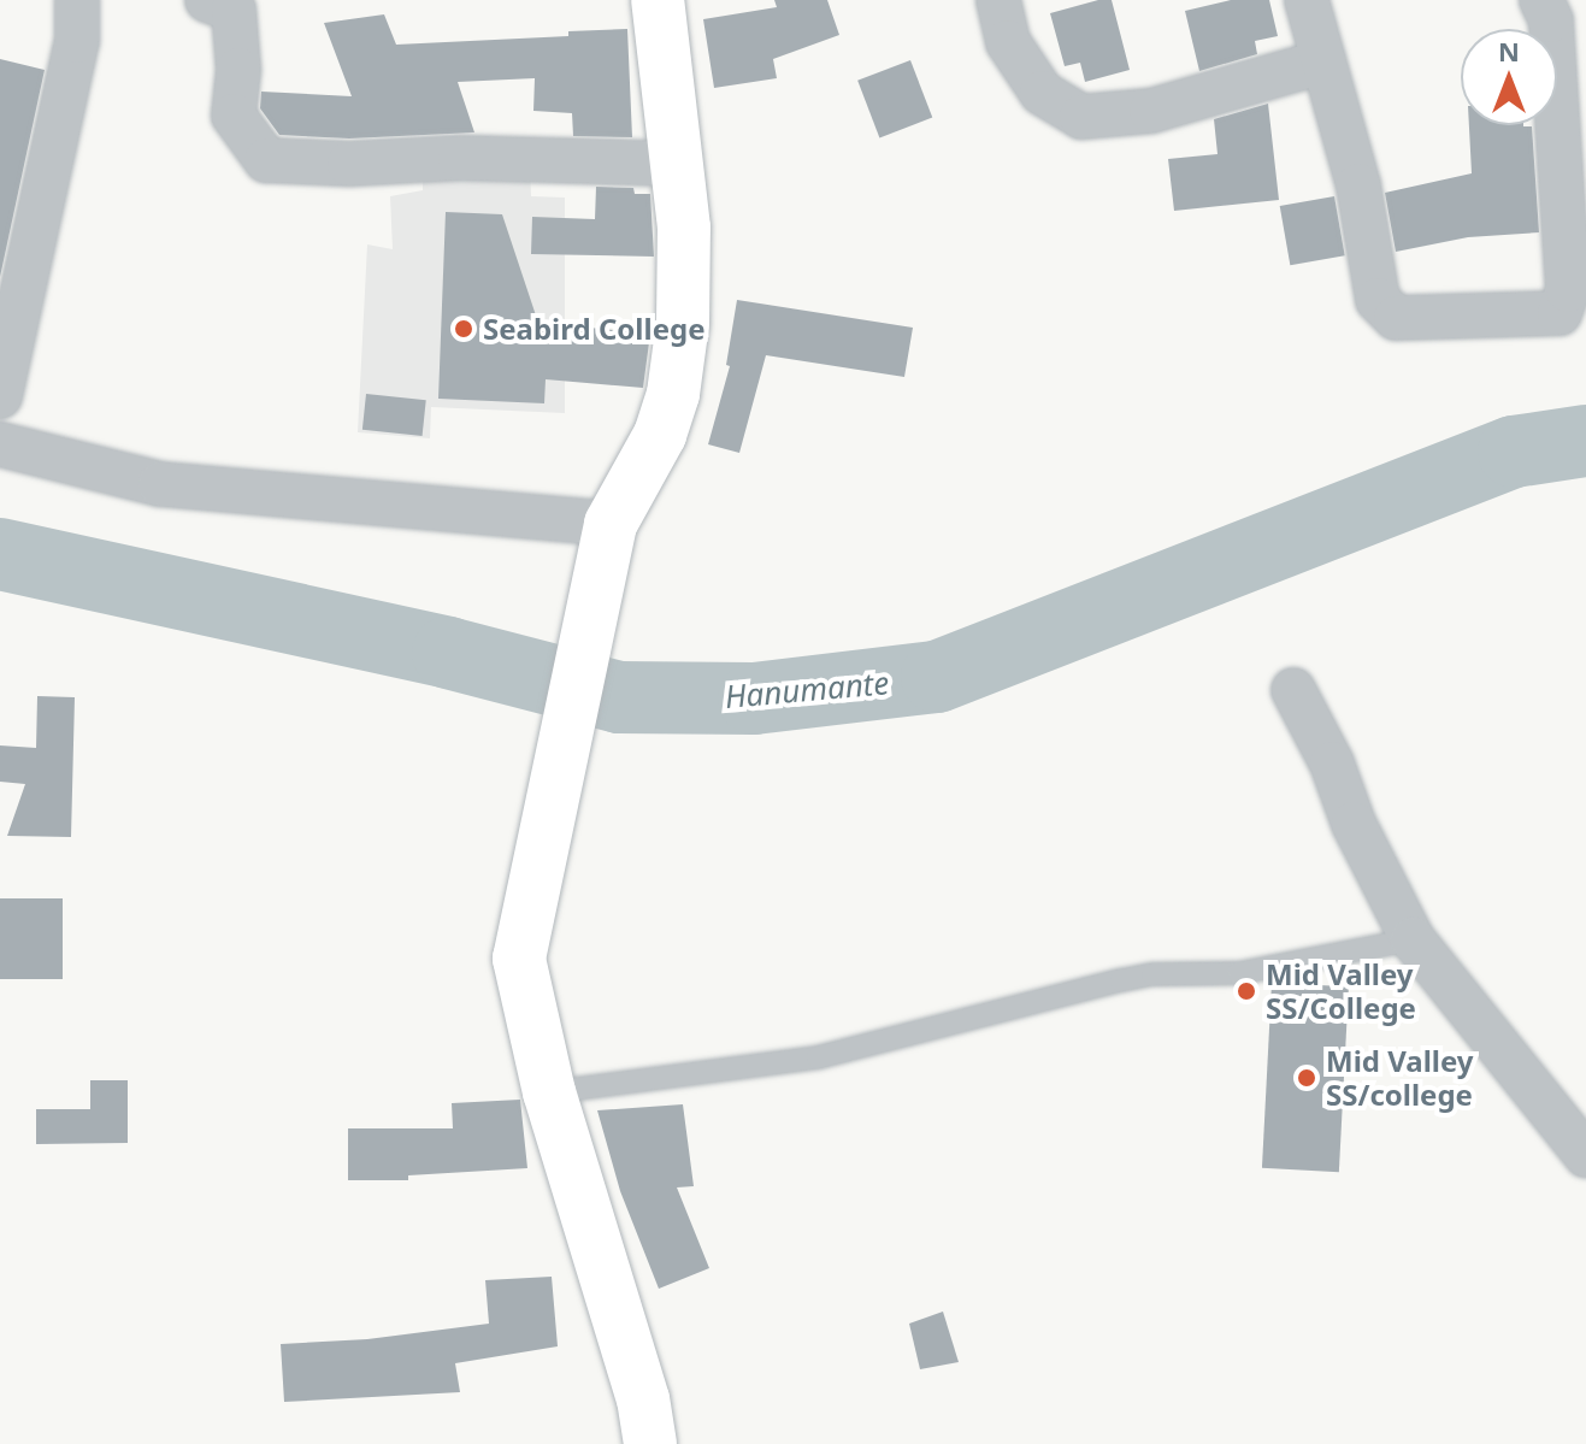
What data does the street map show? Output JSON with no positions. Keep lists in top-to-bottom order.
{
  "water": ["Hanumante"],
  "places": ["Seabird College", "Mid Valley SS/College", "Mid Valley SS/college"],
  "north": "top"
}
